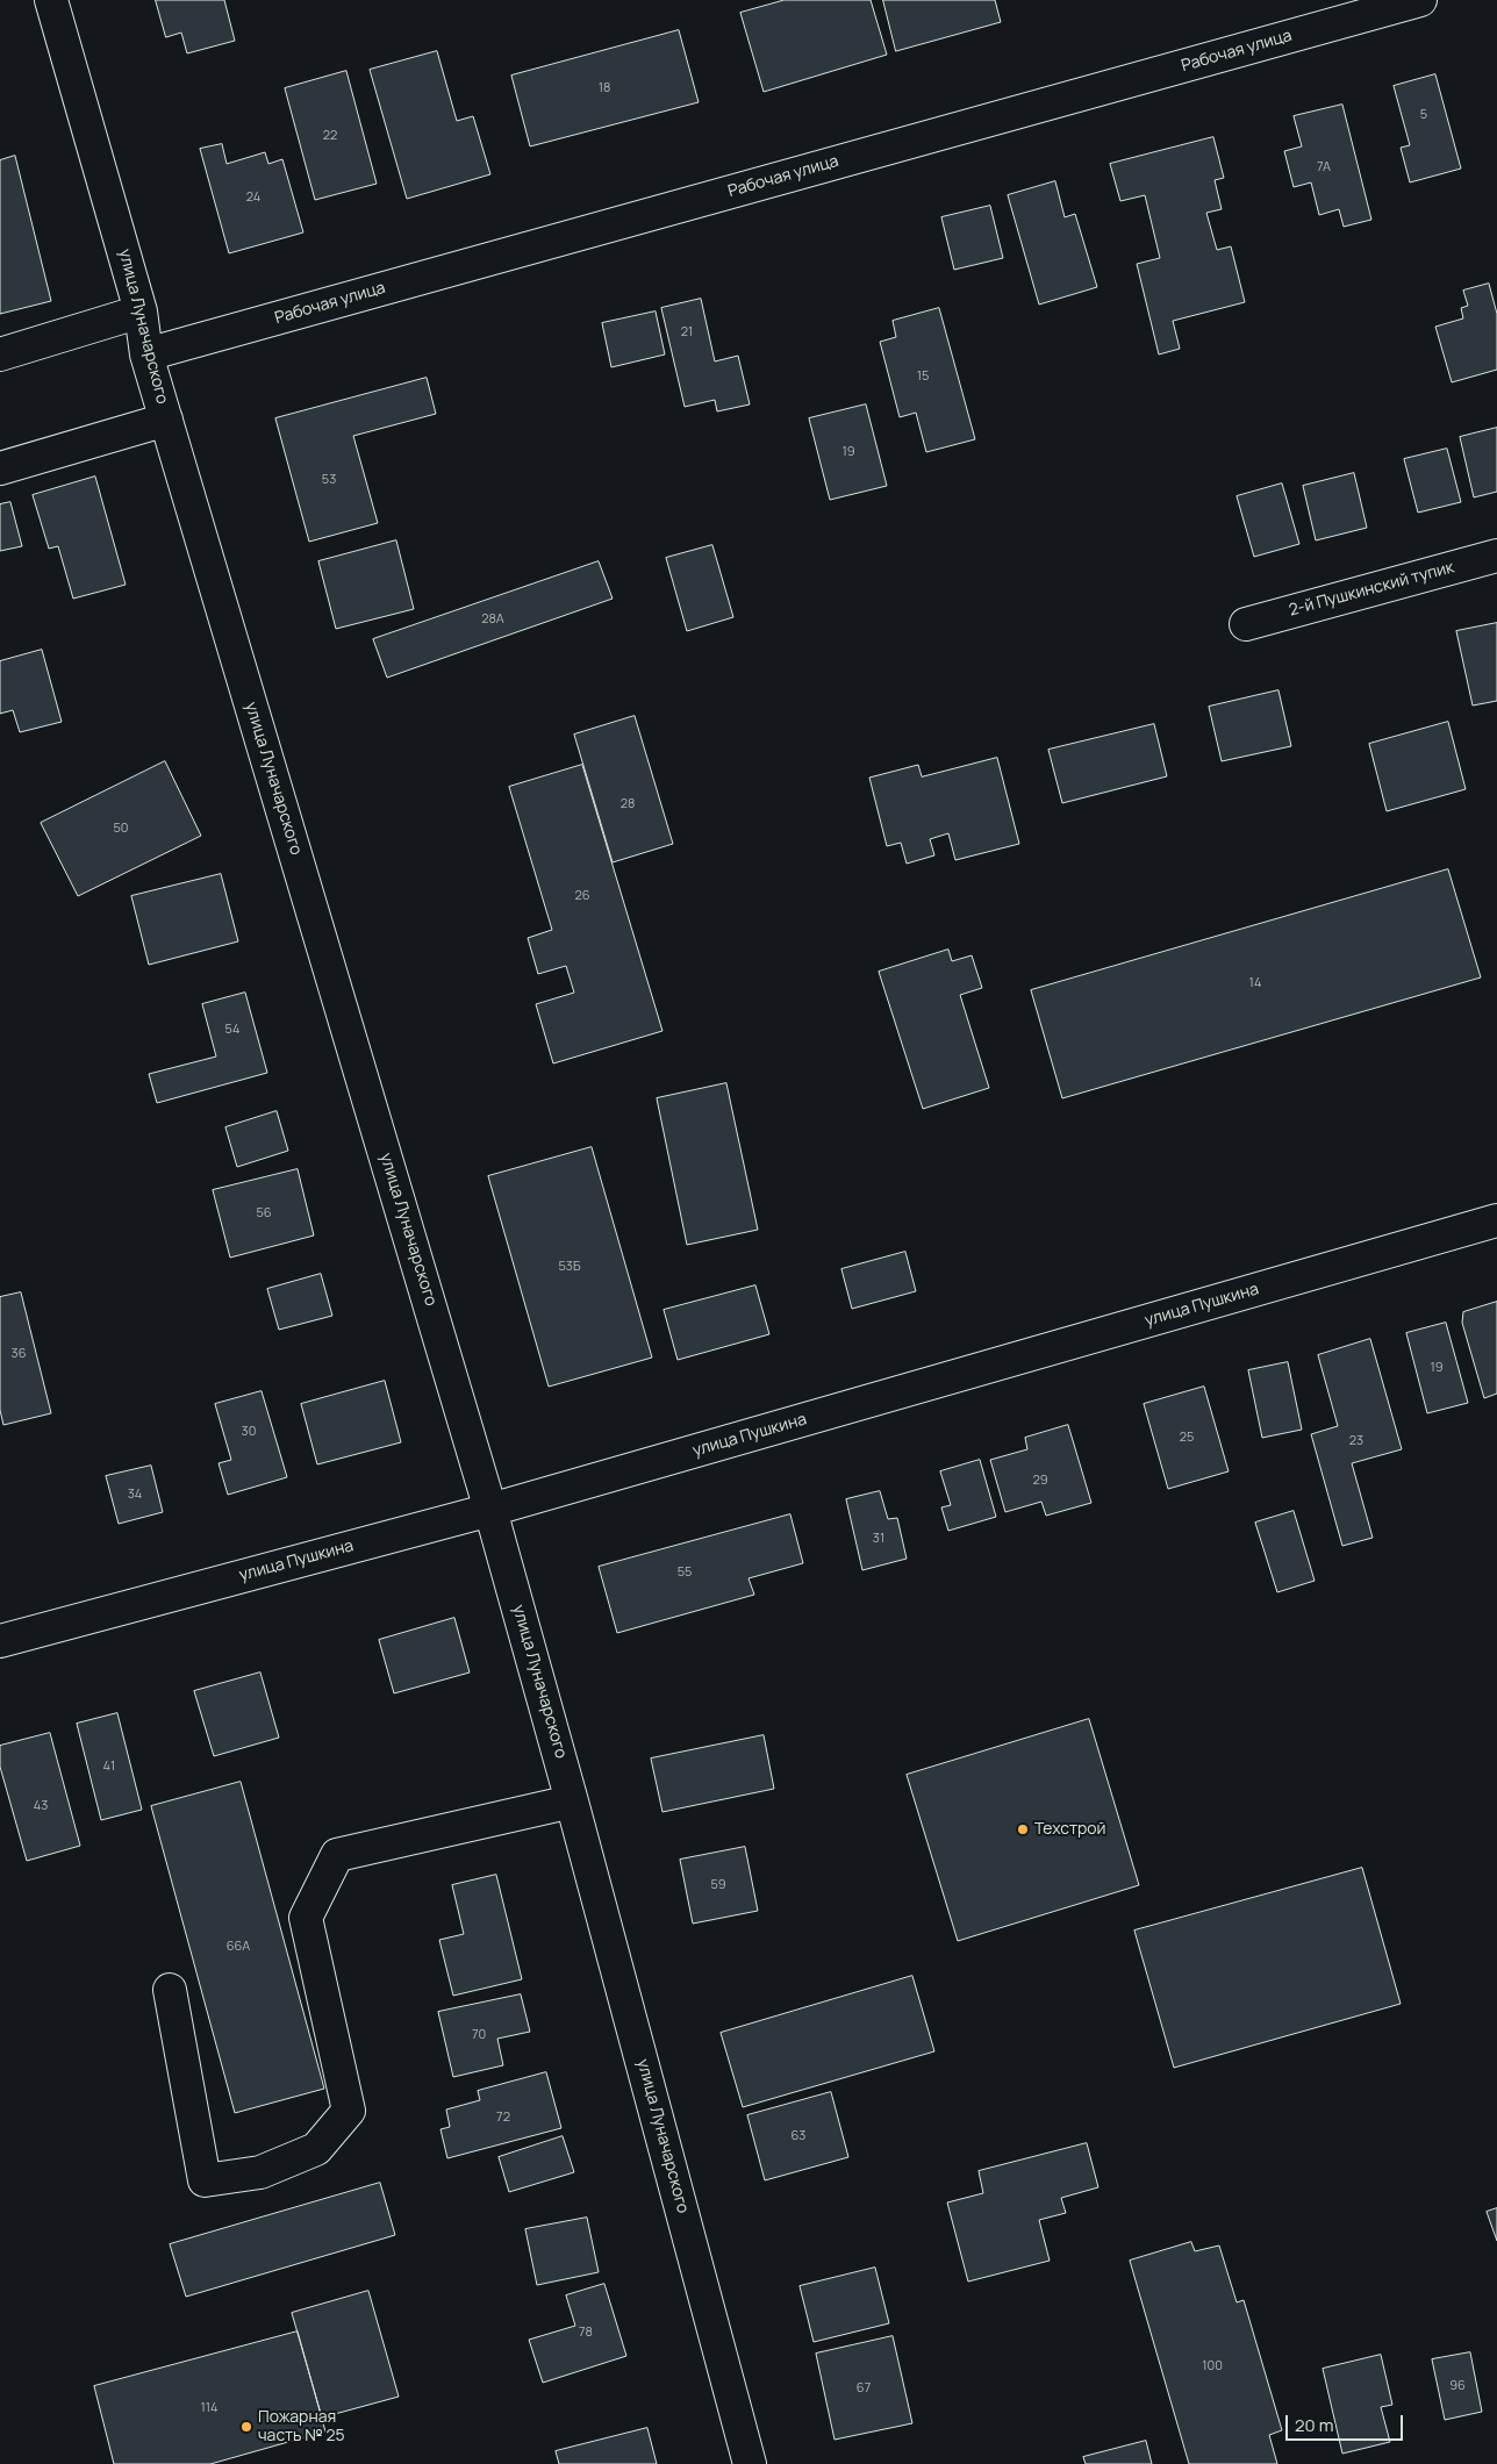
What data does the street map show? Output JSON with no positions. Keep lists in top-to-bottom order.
{
  "streets": {
    "street": [
      "Рабочая улица",
      "улица Луначарского",
      "2-й Пушкинский тупик",
      "улица Пушкина"
    ]
  },
  "crossings": [
    ["Рабочая улица", "улица Луначарского"],
    ["улица Луначарского", "улица Пушкина"]
  ],
  "places": ["Техстрой", "Пожарная часть № 25"],
  "house_numbers": [
    "18",
    "5",
    "22",
    "7А",
    "24",
    "21",
    "15",
    "19",
    "53",
    "28А",
    "28",
    "50",
    "26",
    "14",
    "54",
    "56",
    "53Б",
    "36",
    "19",
    "30",
    "25",
    "23",
    "29",
    "34",
    "31",
    "55",
    "41",
    "43",
    "59",
    "66А",
    "70",
    "72",
    "63",
    "78",
    "100",
    "96",
    "67",
    "114"
  ],
  "scale_bar": "20 m"
}
